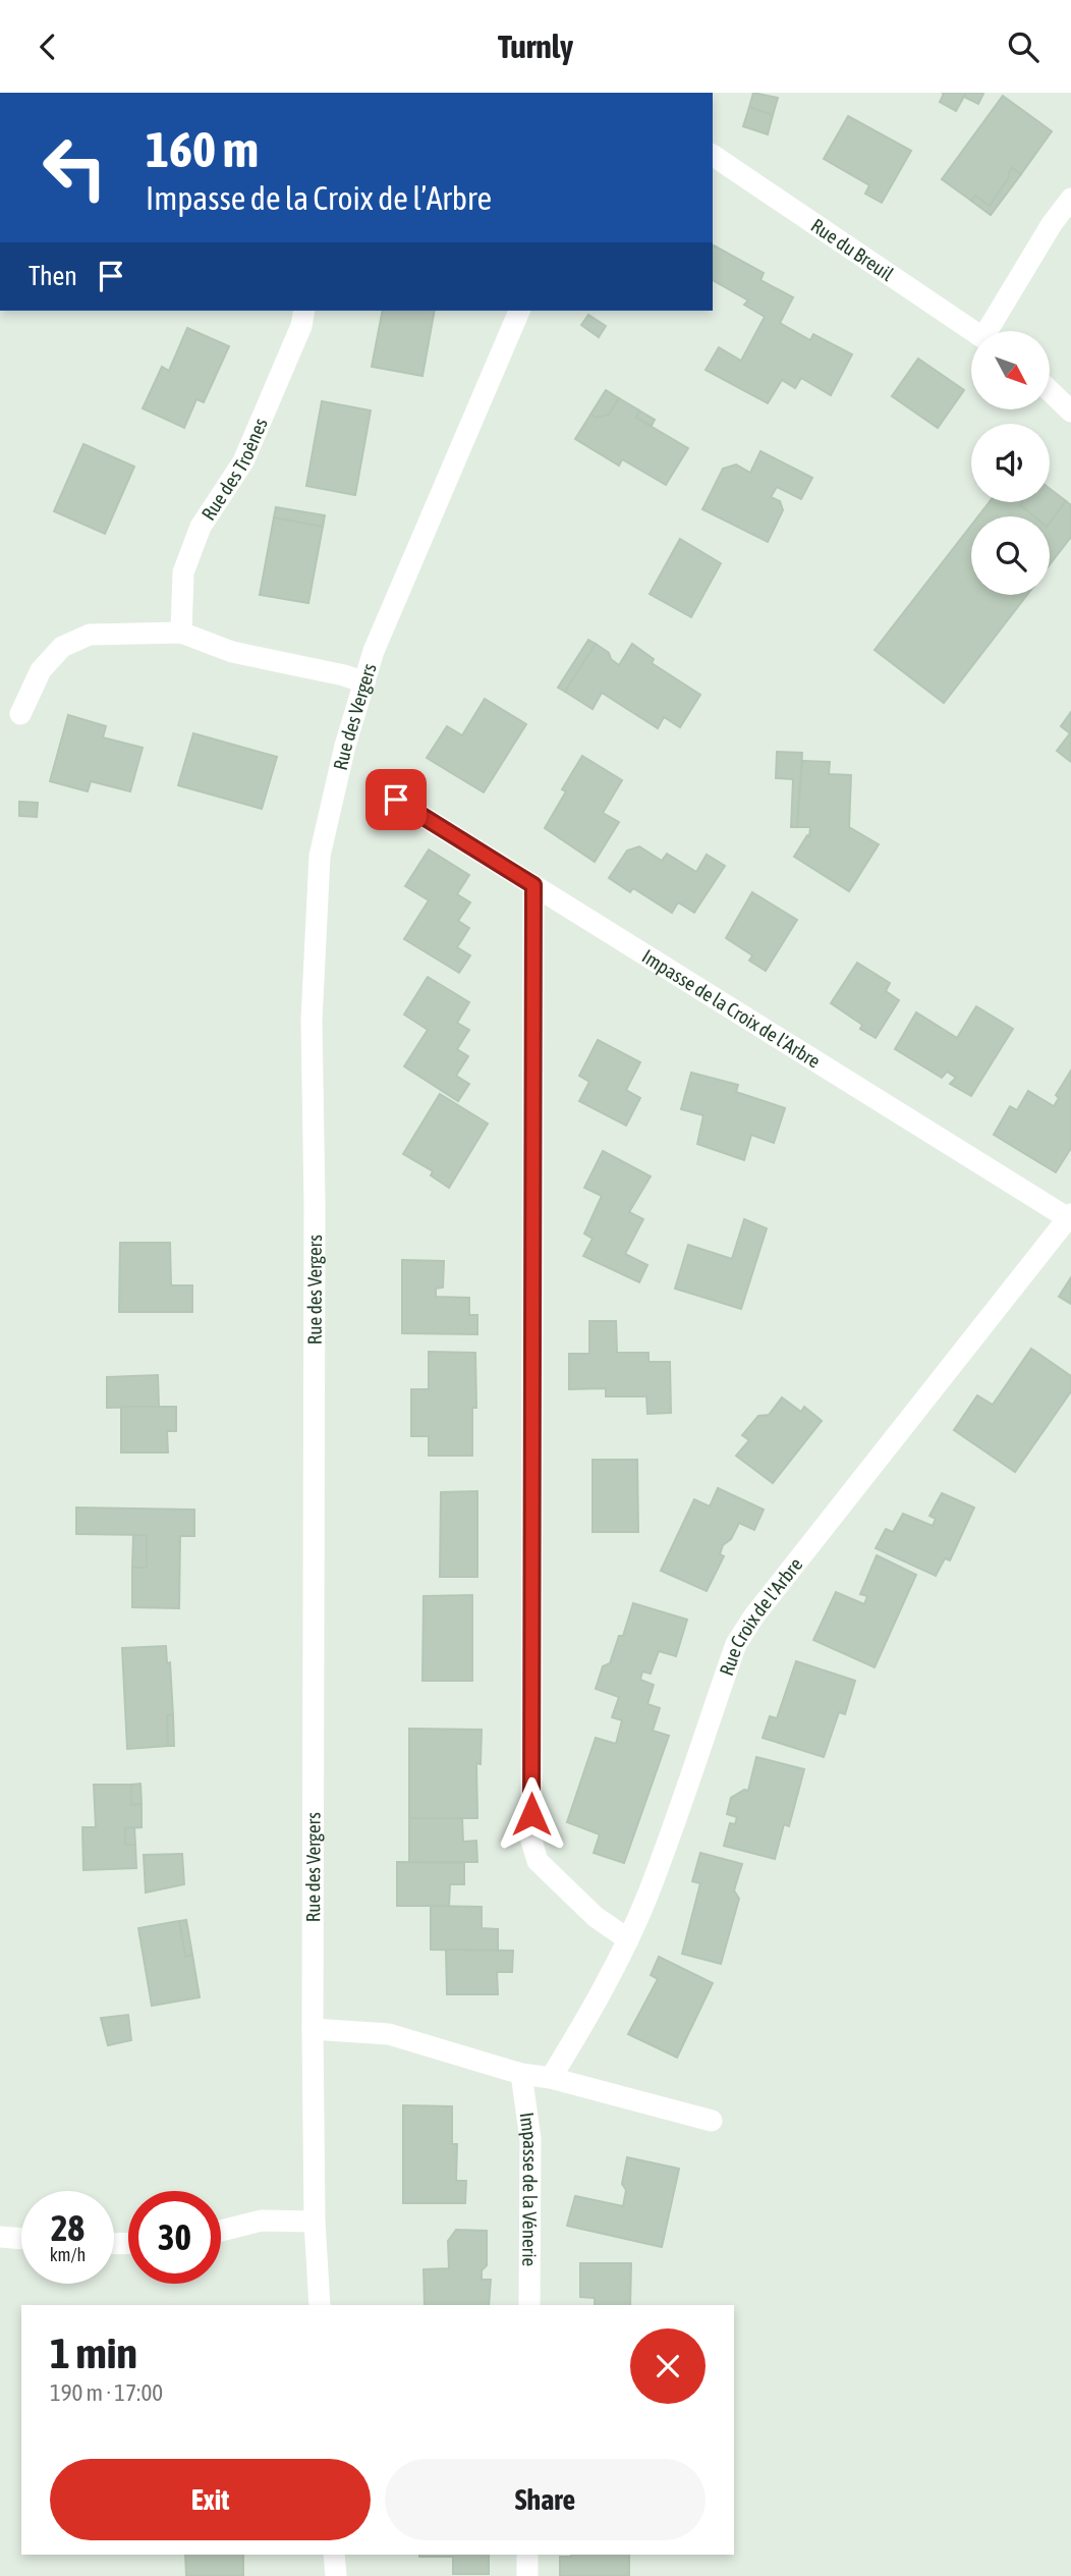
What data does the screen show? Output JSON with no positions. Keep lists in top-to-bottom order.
{
  "streets": {
    "street": [
      "Rue du Breuil",
      "Rue des Troènes",
      "Rue des Vergers",
      "Impasse de la Croix de l’Arbre",
      "Rue Croix de l'Arbre",
      "Impasse de la Vénerie"
    ]
  },
  "crossings": [
    ["Impasse de la Croix de l’Arbre", "Rue Croix de l'Arbre"]
  ],
  "north": "bottom right",
  "page": {
    "header": "Turnly",
    "turn": ["160 m", "Impasse de la Croix de l’Arbre"],
    "then": "Then",
    "speed": "28 km/h",
    "limit": "30",
    "heading": ["1 min", "190 m · 17:00"],
    "buttons": ["Exit", "Share"]
  }
}
